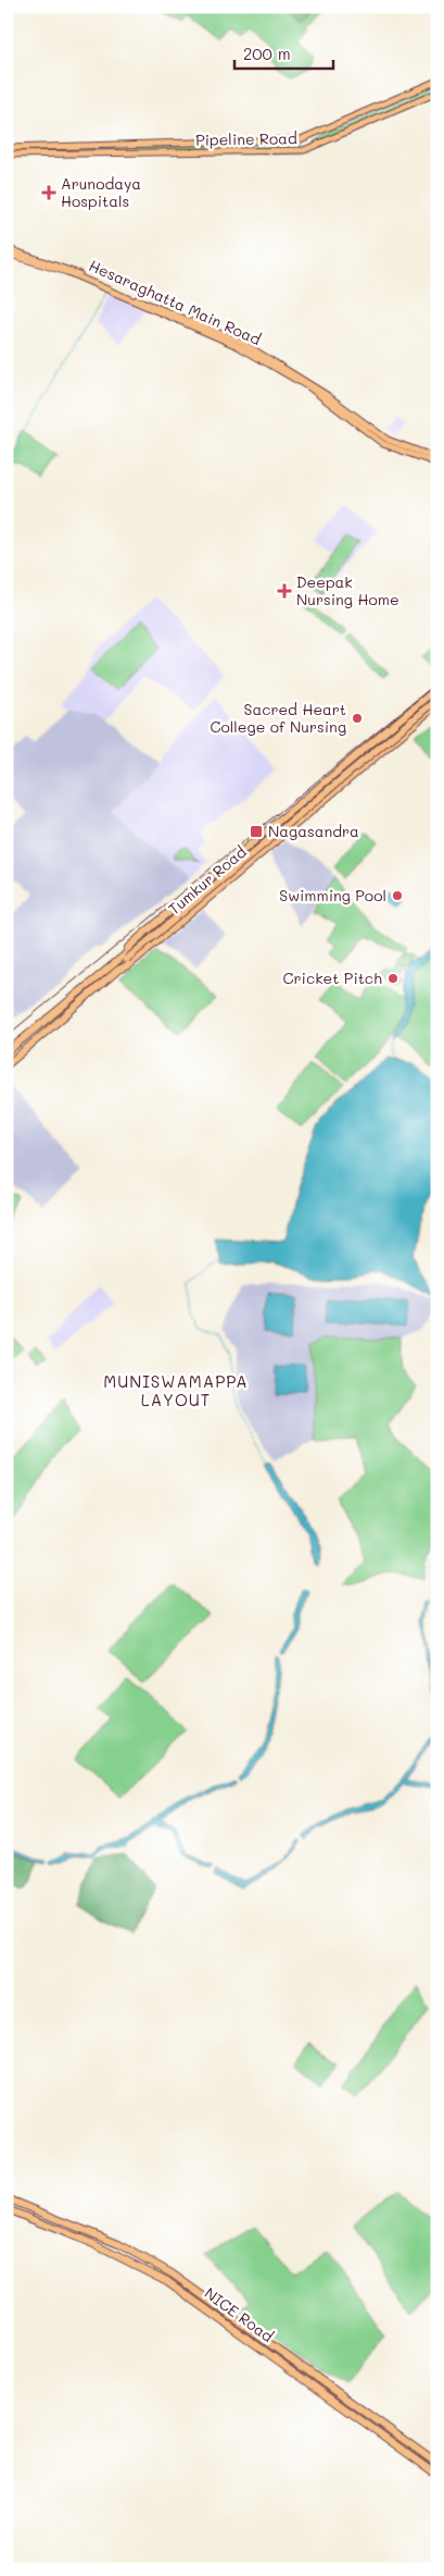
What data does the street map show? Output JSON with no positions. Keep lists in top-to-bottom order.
{
  "streets": {
    "highway": ["Tumkur Road", "NICE Road"],
    "main road": ["Pipeline Road", "Hesaraghatta Main Road"]
  },
  "districts": ["MUNISWAMAPPA LAYOUT"],
  "places": {
    "health": ["Arunodaya Hospitals", "Deepak Nursing Home"],
    "other": ["Sacred Heart College of Nursing", "Swimming Pool", "Cricket Pitch"],
    "transit": ["Nagasandra"]
  },
  "scale_bar": "200 m"
}
